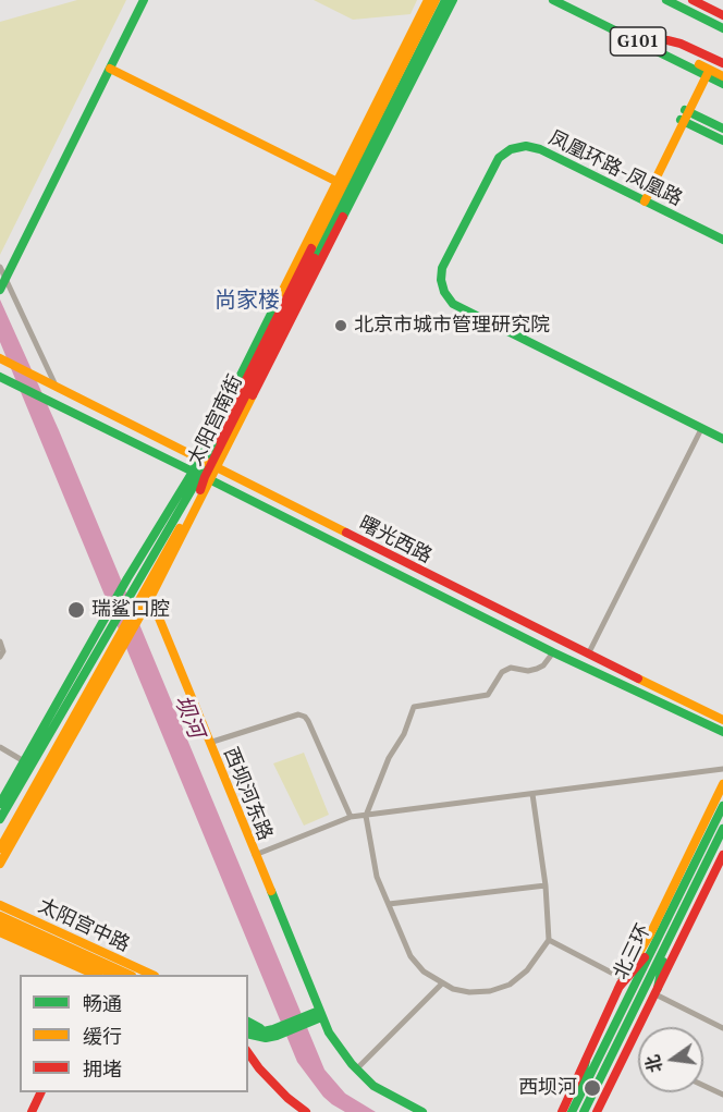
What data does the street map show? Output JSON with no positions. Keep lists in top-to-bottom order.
{
  "streets": {
    "main road": [
      "G101",
      "凤凰环路-凤凰路",
      "太阳宫南街",
      "曙光西路",
      "西坝河东路",
      "太阳宫中路",
      "北三环"
    ]
  },
  "crossings": [
    ["太阳宫南街", "曙光西路"],
    ["太阳宫南街", "西坝河东路"]
  ],
  "districts": ["尚家楼"],
  "water": ["坝河"],
  "places": ["北京市城市管理研究院", "瑞鲨口腔", "西坝河"],
  "legend": ["畅通", "缓行", "拥堵"],
  "north": "left"
}
